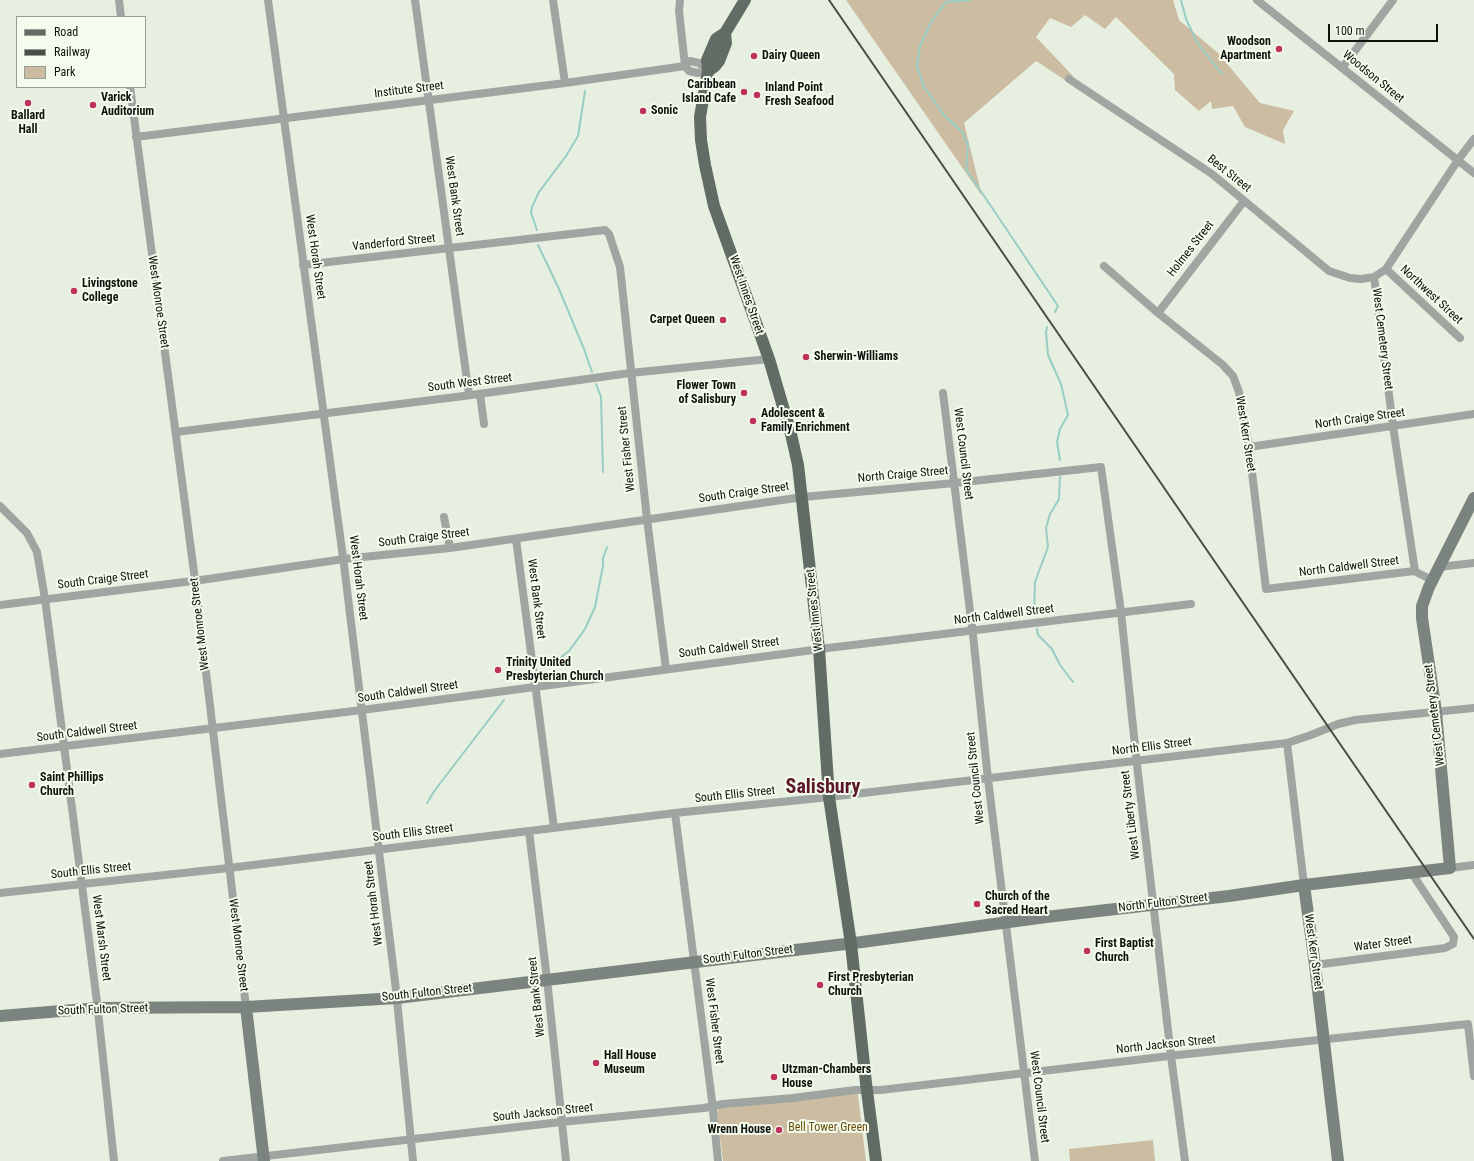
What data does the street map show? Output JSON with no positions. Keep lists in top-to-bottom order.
{
  "streets": {
    "main road": ["West Innes Street"],
    "street": [
      "Woodson Street",
      "Institute Street",
      "Best Street",
      "West Bank Street",
      "Vanderford Street",
      "Holmes Street",
      "West Horah Street",
      "Northwest Street",
      "West Monroe Street",
      "West Cemetery Street",
      "South West Street",
      "North Craige Street",
      "West Kerr Street",
      "West Fisher Street",
      "West Council Street",
      "South Craige Street",
      "North Caldwell Street",
      "South Caldwell Street",
      "North Ellis Street",
      "South Ellis Street",
      "West Liberty Street",
      "North Fulton Street",
      "West Marsh Street",
      "Water Street",
      "South Fulton Street",
      "North Jackson Street",
      "South Jackson Street"
    ]
  },
  "crossings": [
    ["Woodson Street", "West Cemetery Street"],
    ["Institute Street", "West Bank Street"],
    ["Institute Street", "West Horah Street"],
    ["Institute Street", "West Innes Street"],
    ["Institute Street", "West Monroe Street"],
    ["Best Street", "Holmes Street"],
    ["Best Street", "West Cemetery Street"],
    ["West Bank Street", "Vanderford Street"],
    ["West Bank Street", "South West Street"],
    ["West Bank Street", "South Craige Street"],
    ["West Bank Street", "South Caldwell Street"],
    ["West Bank Street", "South Ellis Street"],
    ["West Bank Street", "South Fulton Street"],
    ["West Bank Street", "South Jackson Street"],
    ["Vanderford Street", "West Horah Street"],
    ["Vanderford Street", "West Fisher Street"],
    ["Holmes Street", "West Kerr Street"],
    ["West Horah Street", "South West Street"],
    ["West Horah Street", "South Craige Street"],
    ["West Horah Street", "South Caldwell Street"],
    ["West Horah Street", "South Ellis Street"],
    ["West Horah Street", "South Fulton Street"],
    ["West Horah Street", "South Jackson Street"],
    ["West Innes Street", "South West Street"],
    ["West Innes Street", "North Craige Street"],
    ["West Innes Street", "South Craige Street"],
    ["West Innes Street", "North Caldwell Street"],
    ["West Innes Street", "South Caldwell Street"],
    ["West Innes Street", "North Ellis Street"],
    ["West Innes Street", "South Ellis Street"],
    ["West Innes Street", "North Fulton Street"],
    ["West Innes Street", "South Fulton Street"],
    ["West Innes Street", "North Jackson Street"],
    ["West Innes Street", "South Jackson Street"],
    ["Northwest Street", "West Cemetery Street"],
    ["West Monroe Street", "South West Street"],
    ["West Monroe Street", "South Craige Street"],
    ["West Monroe Street", "South Caldwell Street"],
    ["West Monroe Street", "South Ellis Street"],
    ["West Monroe Street", "South Fulton Street"],
    ["West Monroe Street", "South Jackson Street"],
    ["West Cemetery Street", "North Craige Street"],
    ["West Cemetery Street", "North Caldwell Street"],
    ["West Cemetery Street", "North Ellis Street"],
    ["West Cemetery Street", "North Fulton Street"],
    ["South West Street", "West Fisher Street"],
    ["North Craige Street", "West Kerr Street"],
    ["North Craige Street", "West Council Street"],
    ["North Craige Street", "South Craige Street"],
    ["North Craige Street", "West Liberty Street"],
    ["West Kerr Street", "North Caldwell Street"],
    ["West Kerr Street", "North Ellis Street"],
    ["West Kerr Street", "North Fulton Street"],
    ["West Kerr Street", "Water Street"],
    ["West Kerr Street", "North Jackson Street"],
    ["West Fisher Street", "South Craige Street"],
    ["West Fisher Street", "South Caldwell Street"],
    ["West Fisher Street", "South Ellis Street"],
    ["West Fisher Street", "South Fulton Street"],
    ["West Fisher Street", "South Jackson Street"],
    ["West Council Street", "North Caldwell Street"],
    ["West Council Street", "North Ellis Street"],
    ["West Council Street", "North Fulton Street"],
    ["West Council Street", "North Jackson Street"],
    ["South Craige Street", "West Marsh Street"],
    ["North Caldwell Street", "South Caldwell Street"],
    ["North Caldwell Street", "West Liberty Street"],
    ["South Caldwell Street", "West Marsh Street"],
    ["North Ellis Street", "South Ellis Street"],
    ["North Ellis Street", "West Liberty Street"],
    ["South Ellis Street", "West Marsh Street"],
    ["West Liberty Street", "North Fulton Street"],
    ["West Liberty Street", "North Jackson Street"],
    ["North Fulton Street", "Water Street"],
    ["North Fulton Street", "South Fulton Street"],
    ["West Marsh Street", "South Fulton Street"],
    ["North Jackson Street", "South Jackson Street"]
  ],
  "districts": ["Salisbury"],
  "parks": ["Bell Tower Green"],
  "places": [
    "Woodson Apartment",
    "Dairy Queen",
    "Caribbean Island Cafe",
    "Inland Point Fresh Seafood",
    "Ballard Hall",
    "Varick Auditorium",
    "Sonic",
    "Livingstone College",
    "Carpet Queen",
    "Sherwin-Williams",
    "Flower Town of Salisbury",
    "Adolescent & Family Enrichment",
    "Trinity United Presbyterian Church",
    "Saint Phillips Church",
    "Church of the Sacred Heart",
    "First Baptist Church",
    "First Presbyterian Church",
    "Hall House Museum",
    "Utzman-Chambers House",
    "Wrenn House"
  ],
  "legend": ["Road", "Railway", "Park"],
  "scale_bar": "100 m"
}
